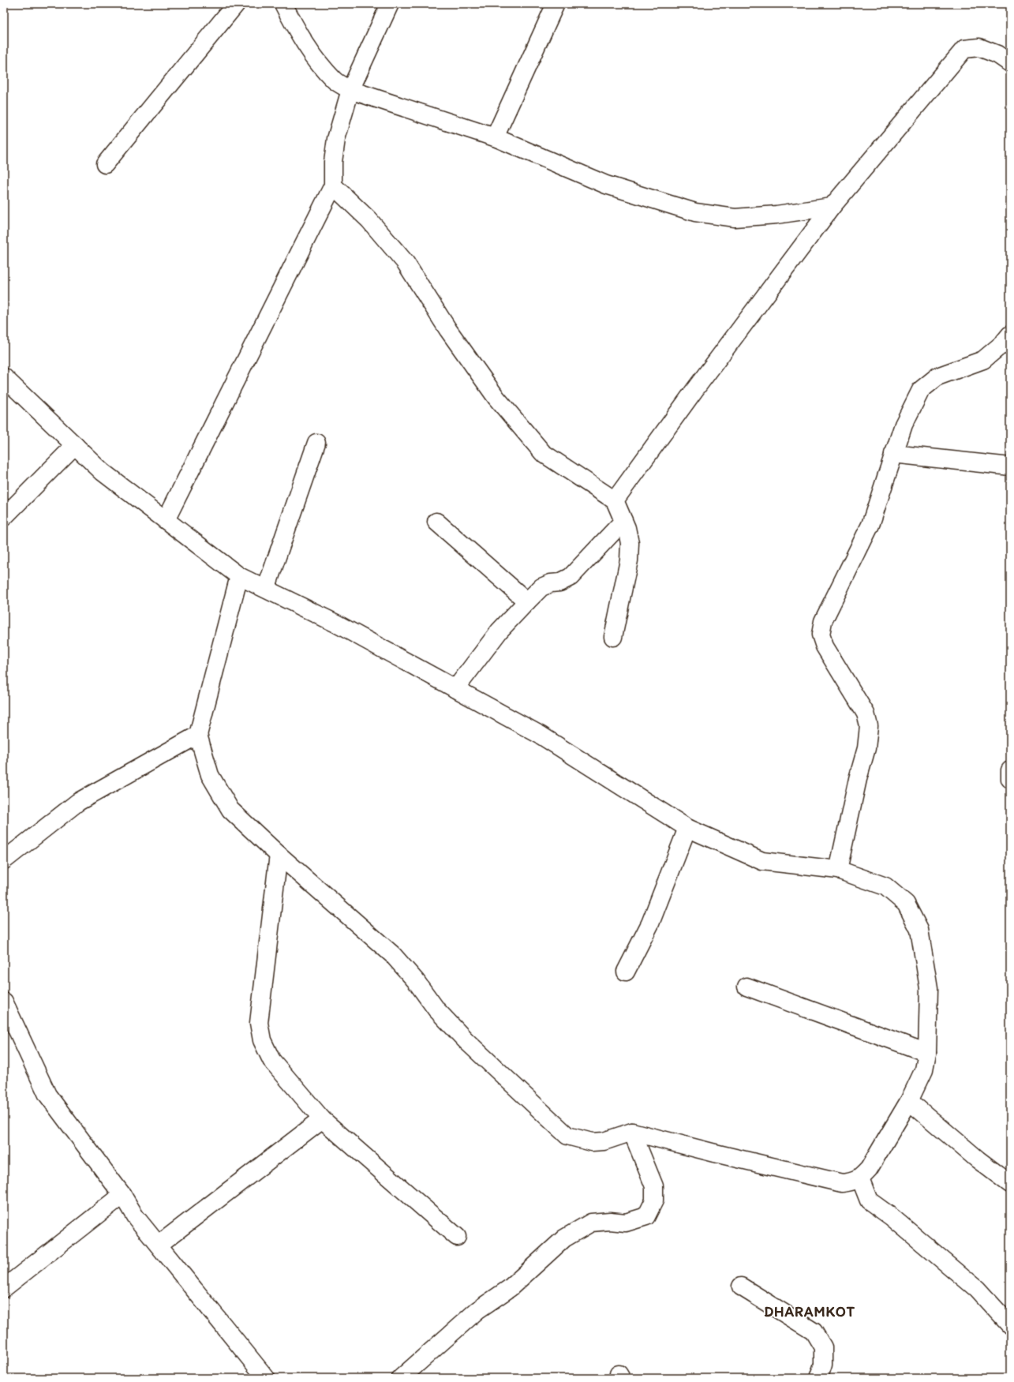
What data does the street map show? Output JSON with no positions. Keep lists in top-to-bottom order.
{
  "districts": ["DHARAMKOT"]
}
